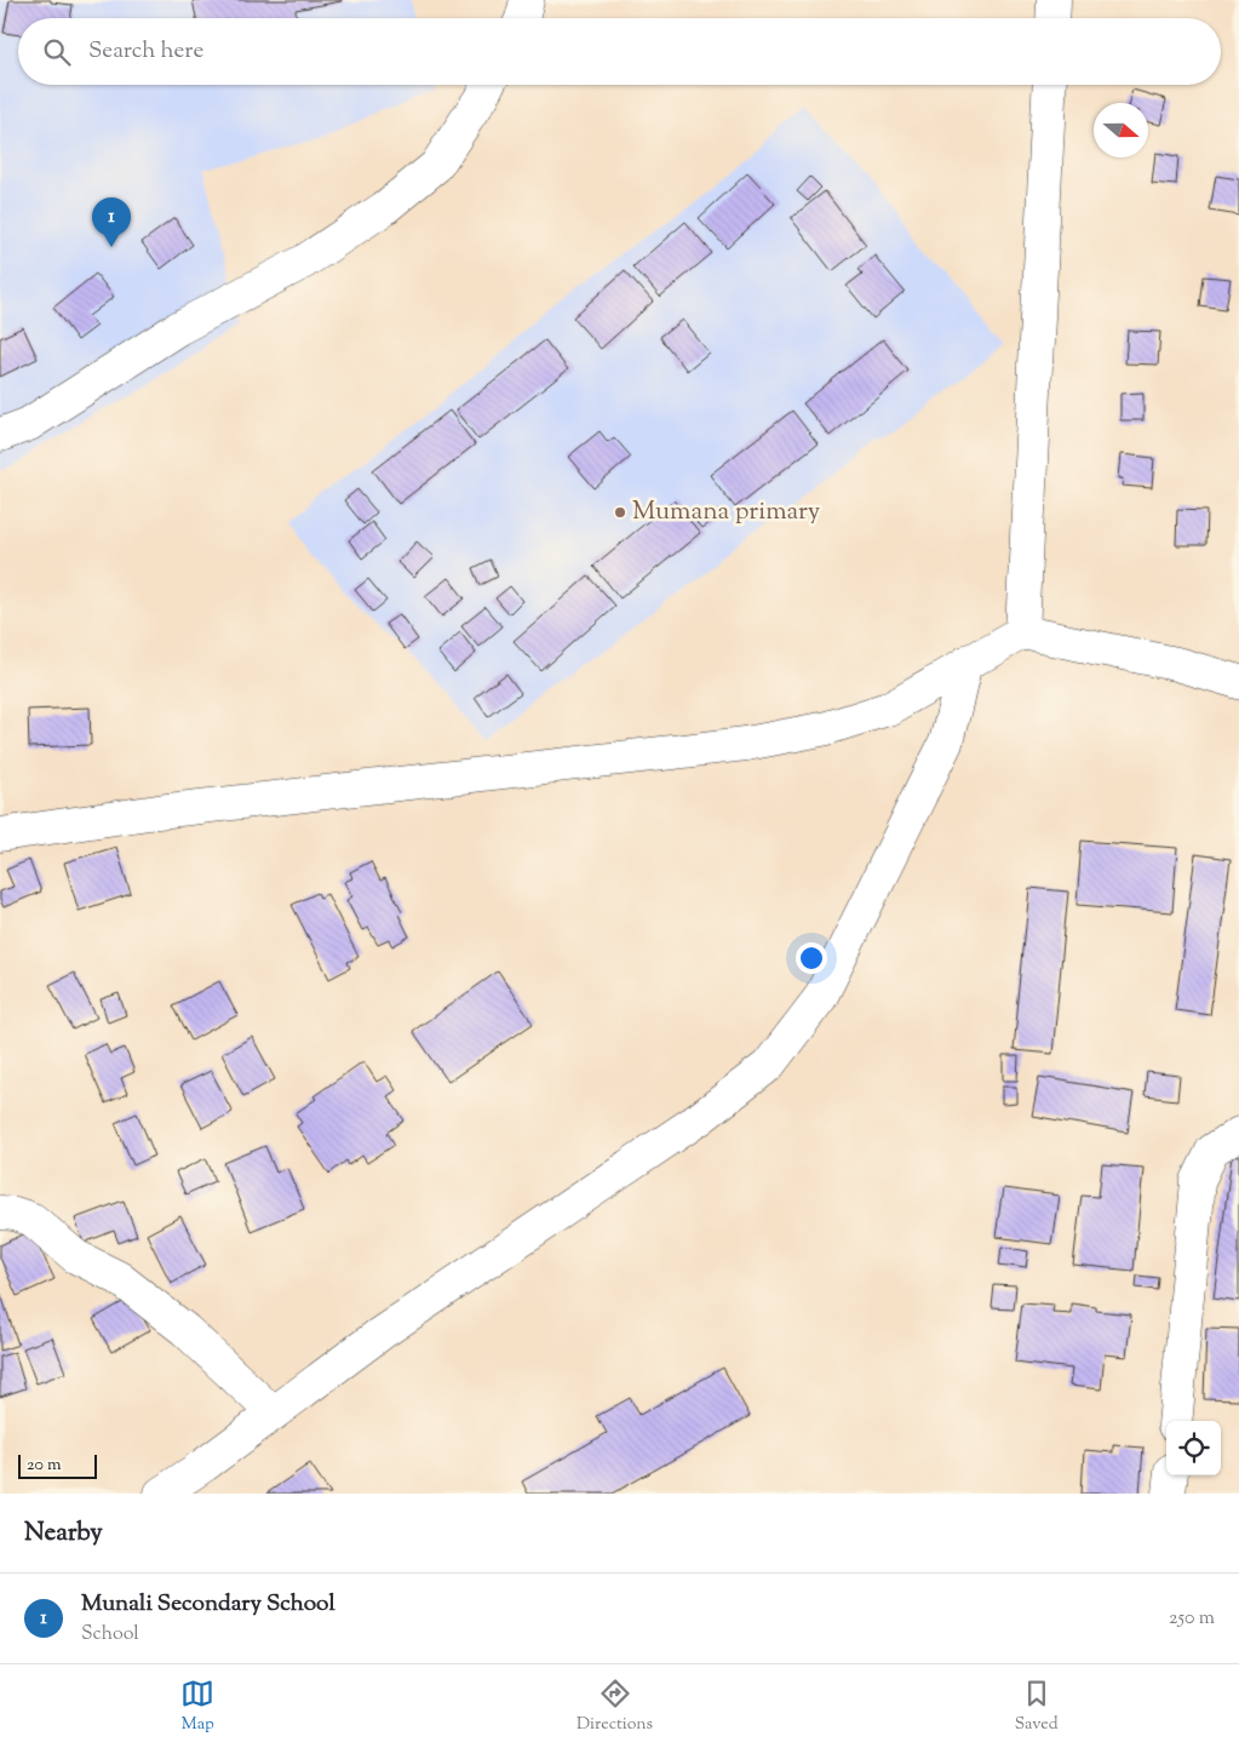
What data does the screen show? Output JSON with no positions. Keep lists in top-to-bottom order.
{
  "places": ["Mumana primary"],
  "scale_bar": "20 m",
  "north": "right",
  "page": {
    "search": "Search here",
    "pins": "1",
    "scale": "20 m",
    "heading": "Nearby",
    "list": [
      {
        "mark": "1",
        "name": "Munali Secondary School",
        "note": "School",
        "value": "250 m"
      }
    ],
    "nav": ["Map", "Directions", "Saved"]
  }
}
